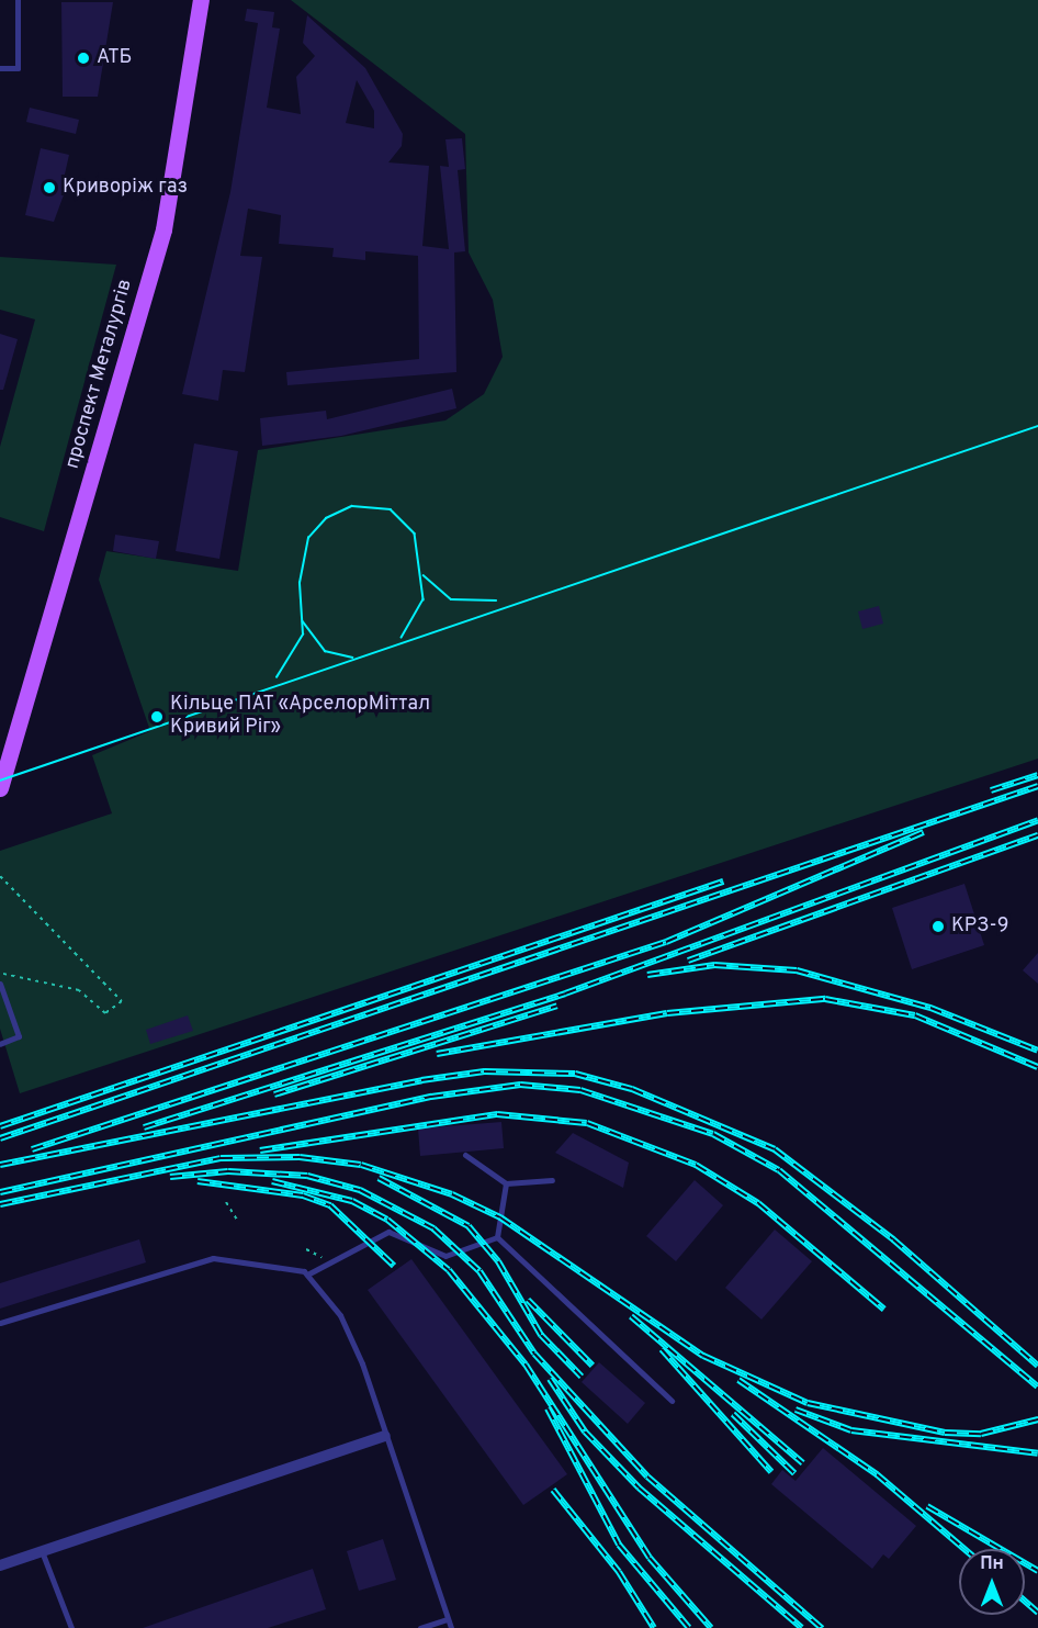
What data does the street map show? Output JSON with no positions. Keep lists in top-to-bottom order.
{
  "streets": {
    "main road": ["проспект Металургів"]
  },
  "places": [
    "АТБ",
    "Криворіж газ",
    "Кільце ПАТ «АрселорМіттал Кривий Ріг»",
    "КРЗ-9"
  ],
  "north": "top"
}
